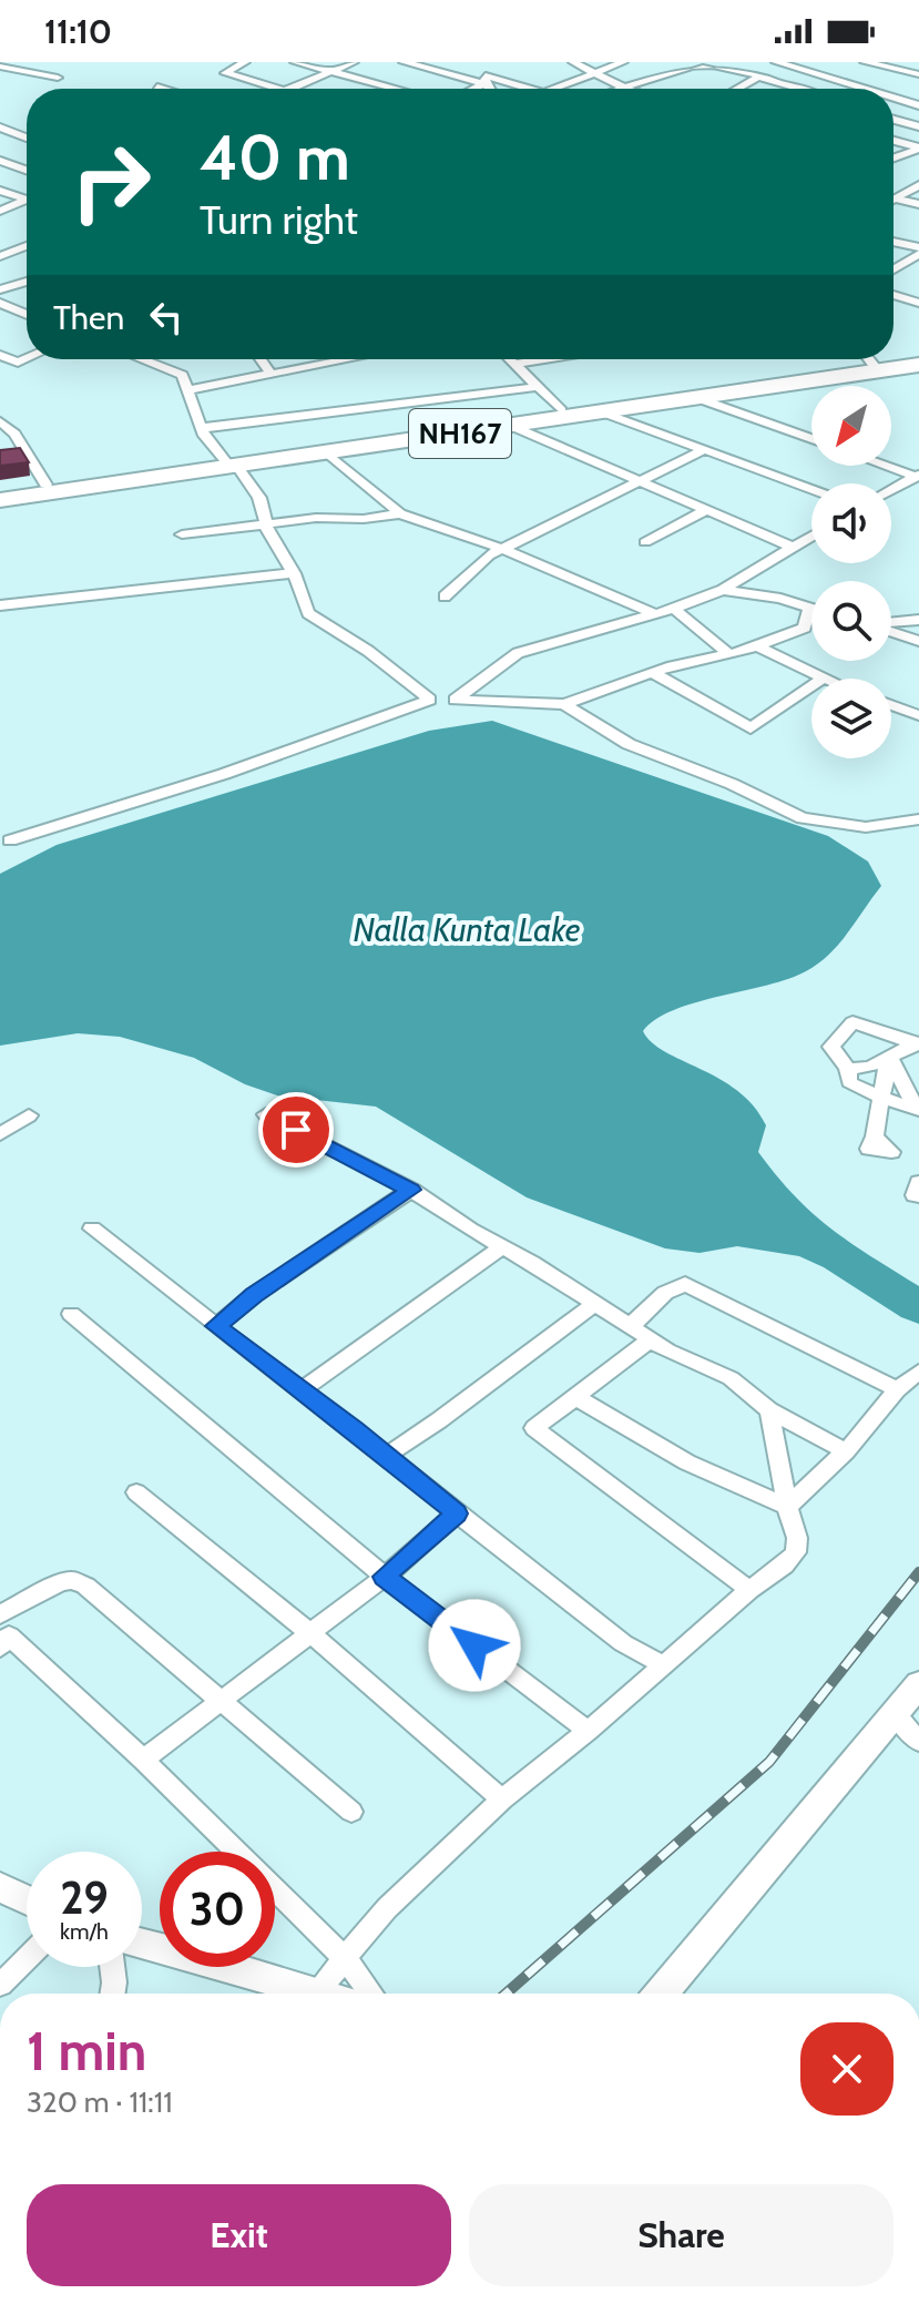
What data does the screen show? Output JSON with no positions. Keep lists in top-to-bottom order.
{
  "streets": {
    "highway": ["NH167"]
  },
  "water": ["Nalla Kunta Lake"],
  "north": "bottom left",
  "page": {
    "status": "11:10",
    "turn": ["40 m", "Turn right"],
    "then": "Then",
    "speed": "29 km/h",
    "limit": "30",
    "heading": ["1 min", "320 m · 11:11"],
    "buttons": ["Exit", "Share"]
  }
}
